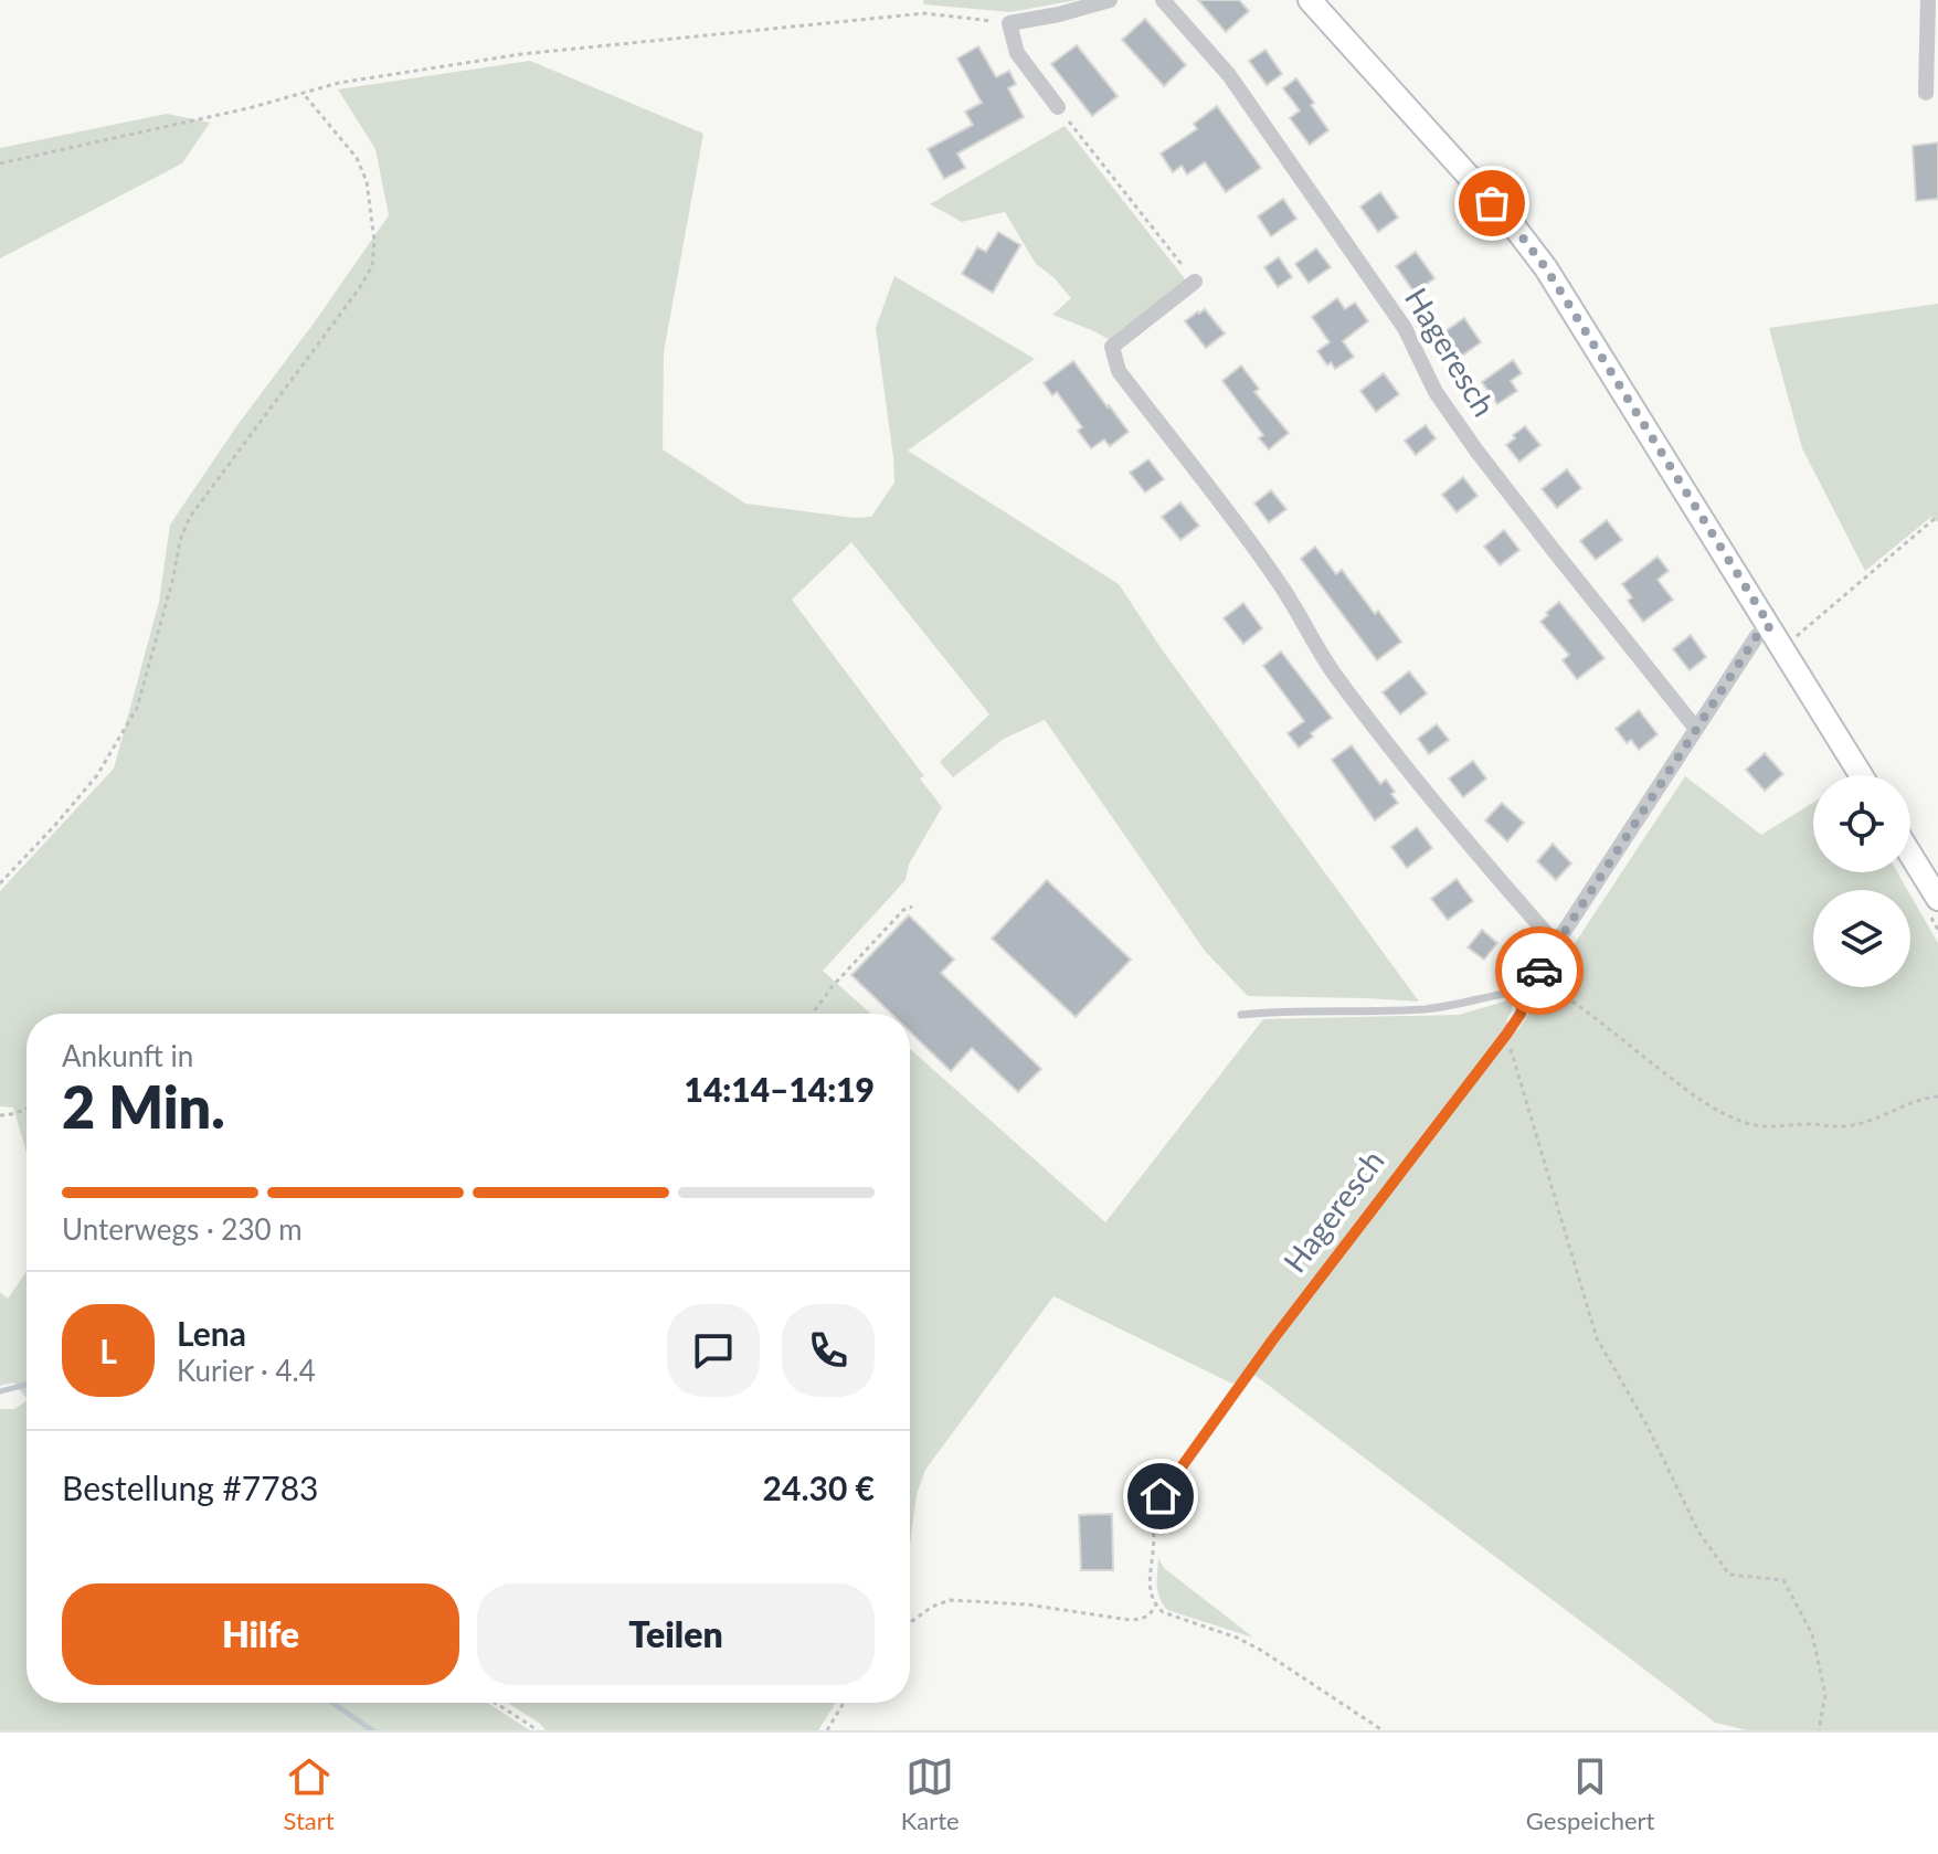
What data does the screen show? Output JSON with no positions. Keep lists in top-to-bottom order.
{
  "streets": {
    "street": ["Hageresch"]
  },
  "page": {
    "heading": ["2 Min.", "Ankunft in", "14:14–14:19"],
    "panel": [
      "Lena",
      "Kurier · 4.4",
      "Bestellung #7783",
      "24.30 €"
    ],
    "bar": "Unterwegs · 230 m",
    "round": "L",
    "buttons": ["Hilfe", "Teilen"],
    "tabs": ["Start", "Karte", "Gespeichert"]
  }
}
